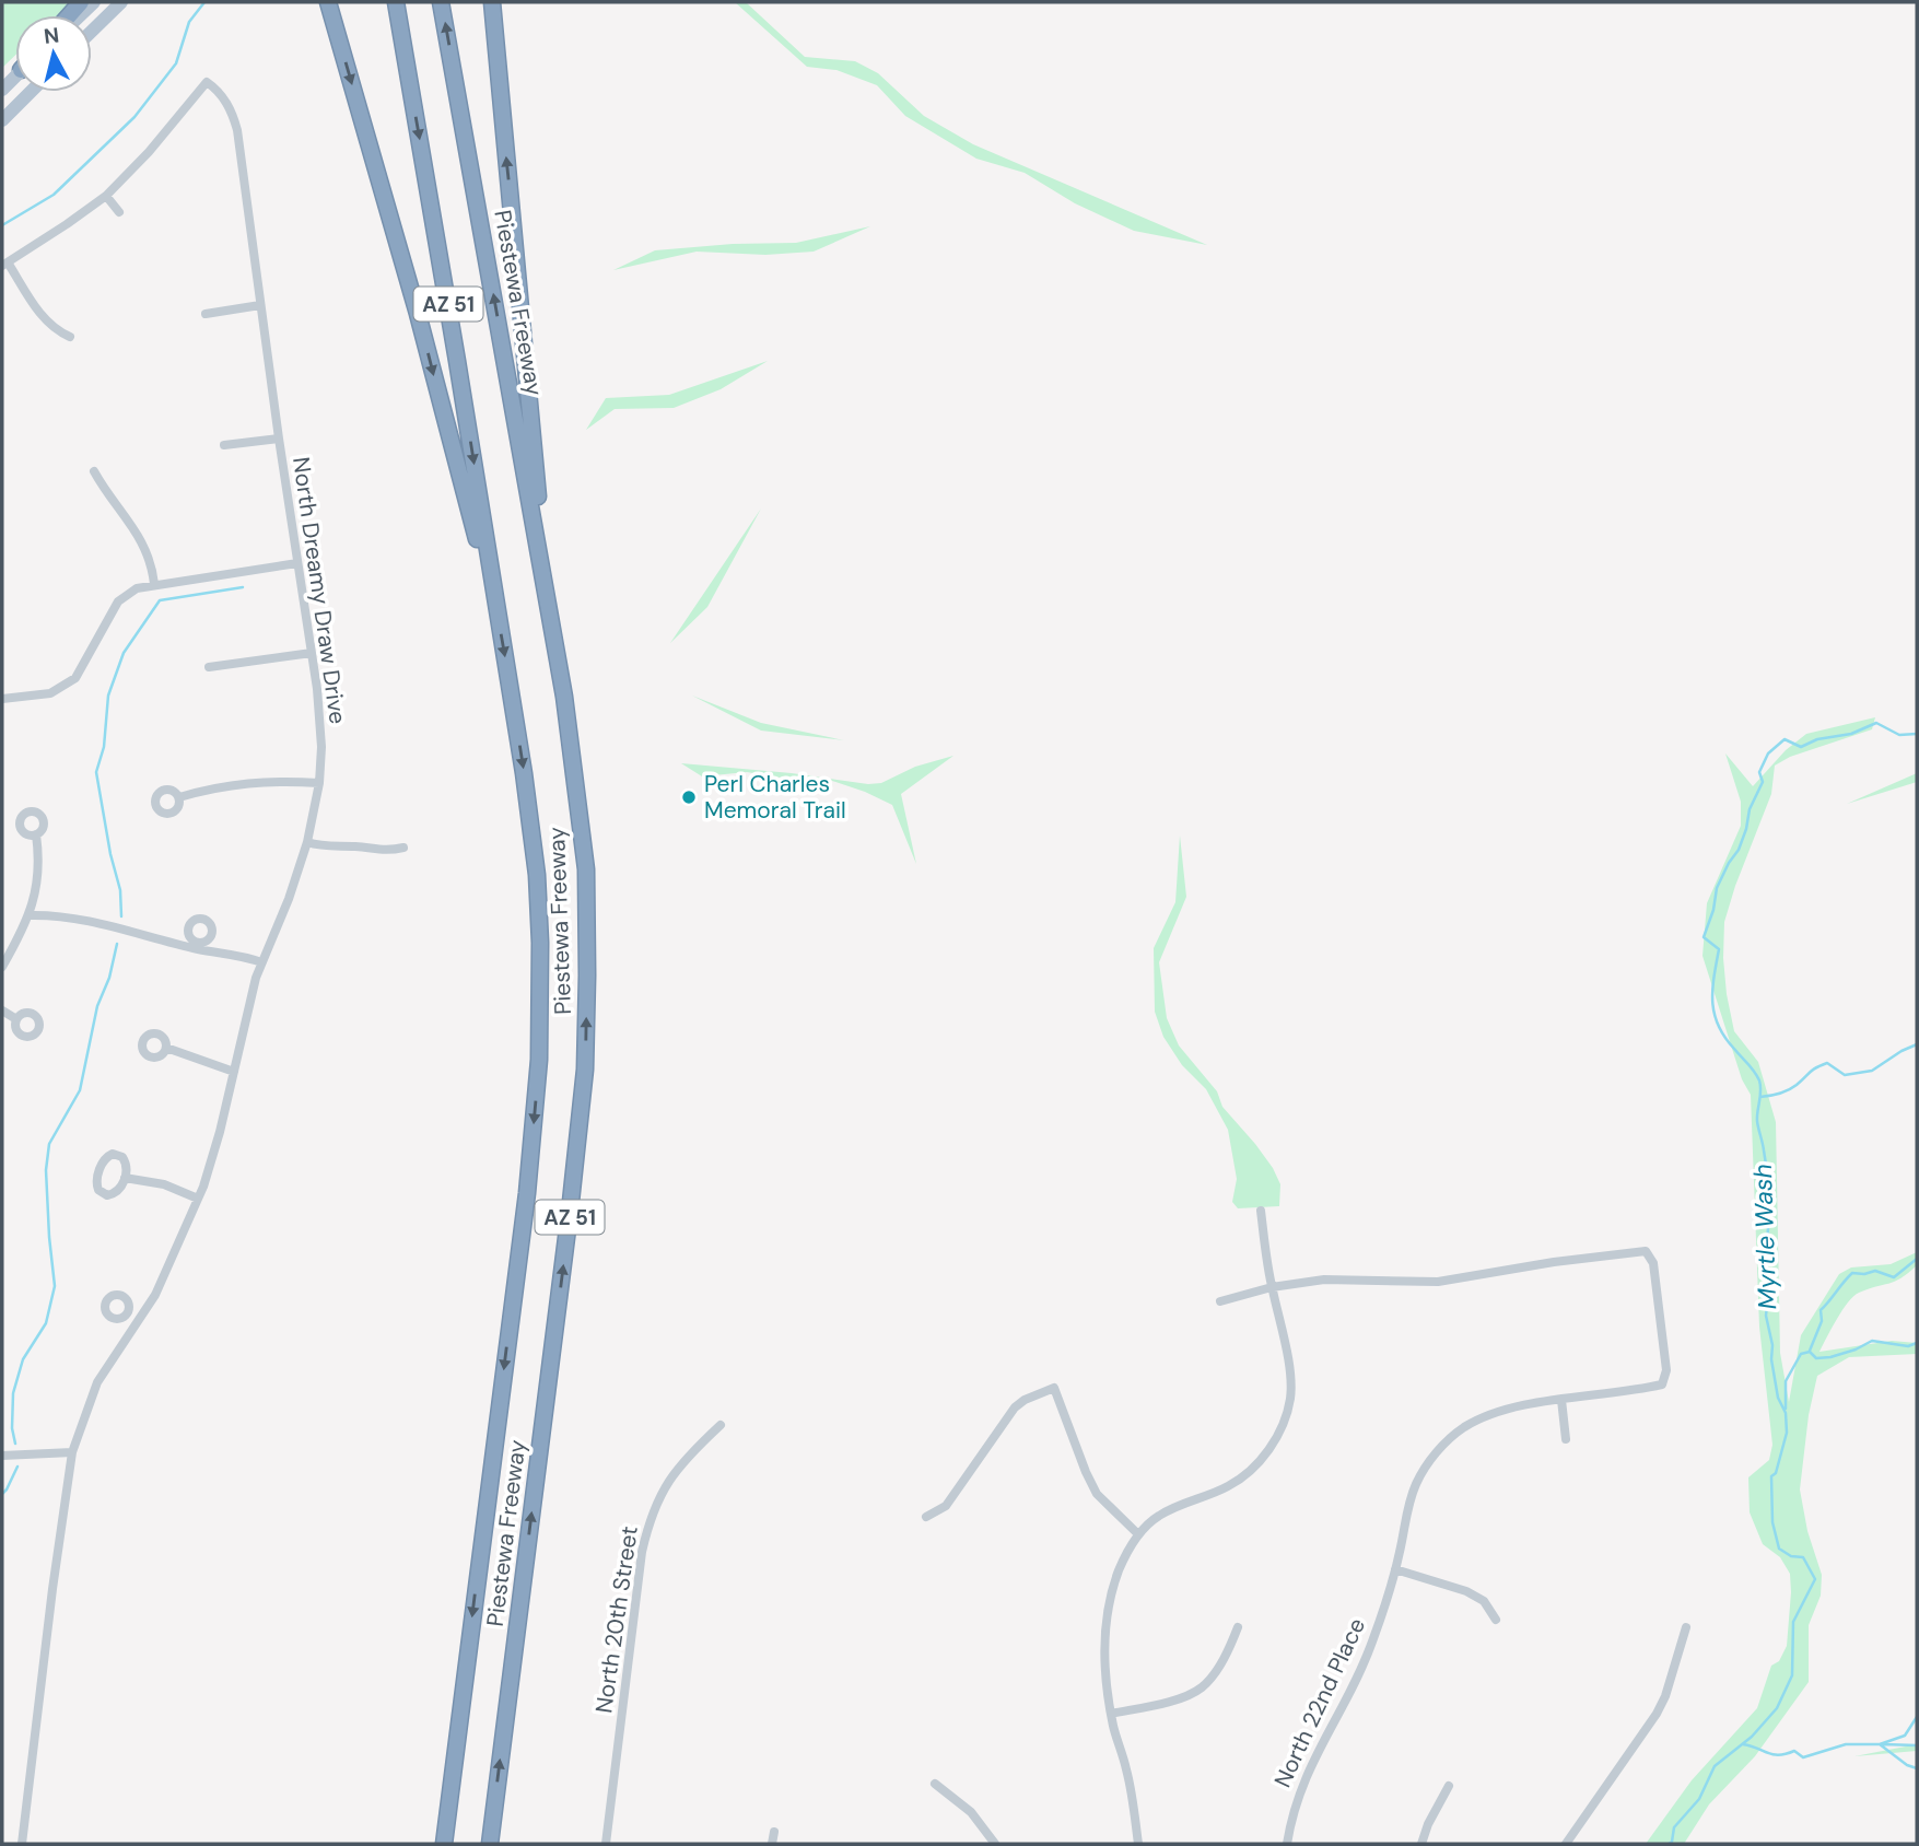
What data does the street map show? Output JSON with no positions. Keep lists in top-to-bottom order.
{
  "streets": {
    "highway": ["Piestewa Freeway", "AZ 51"],
    "street": ["North Dreamy Draw Drive", "North 20th Street", "North 22nd Place"]
  },
  "water": ["Myrtle Wash"],
  "places": ["Perl Charles Memoral Trail"],
  "north": "top"
}
